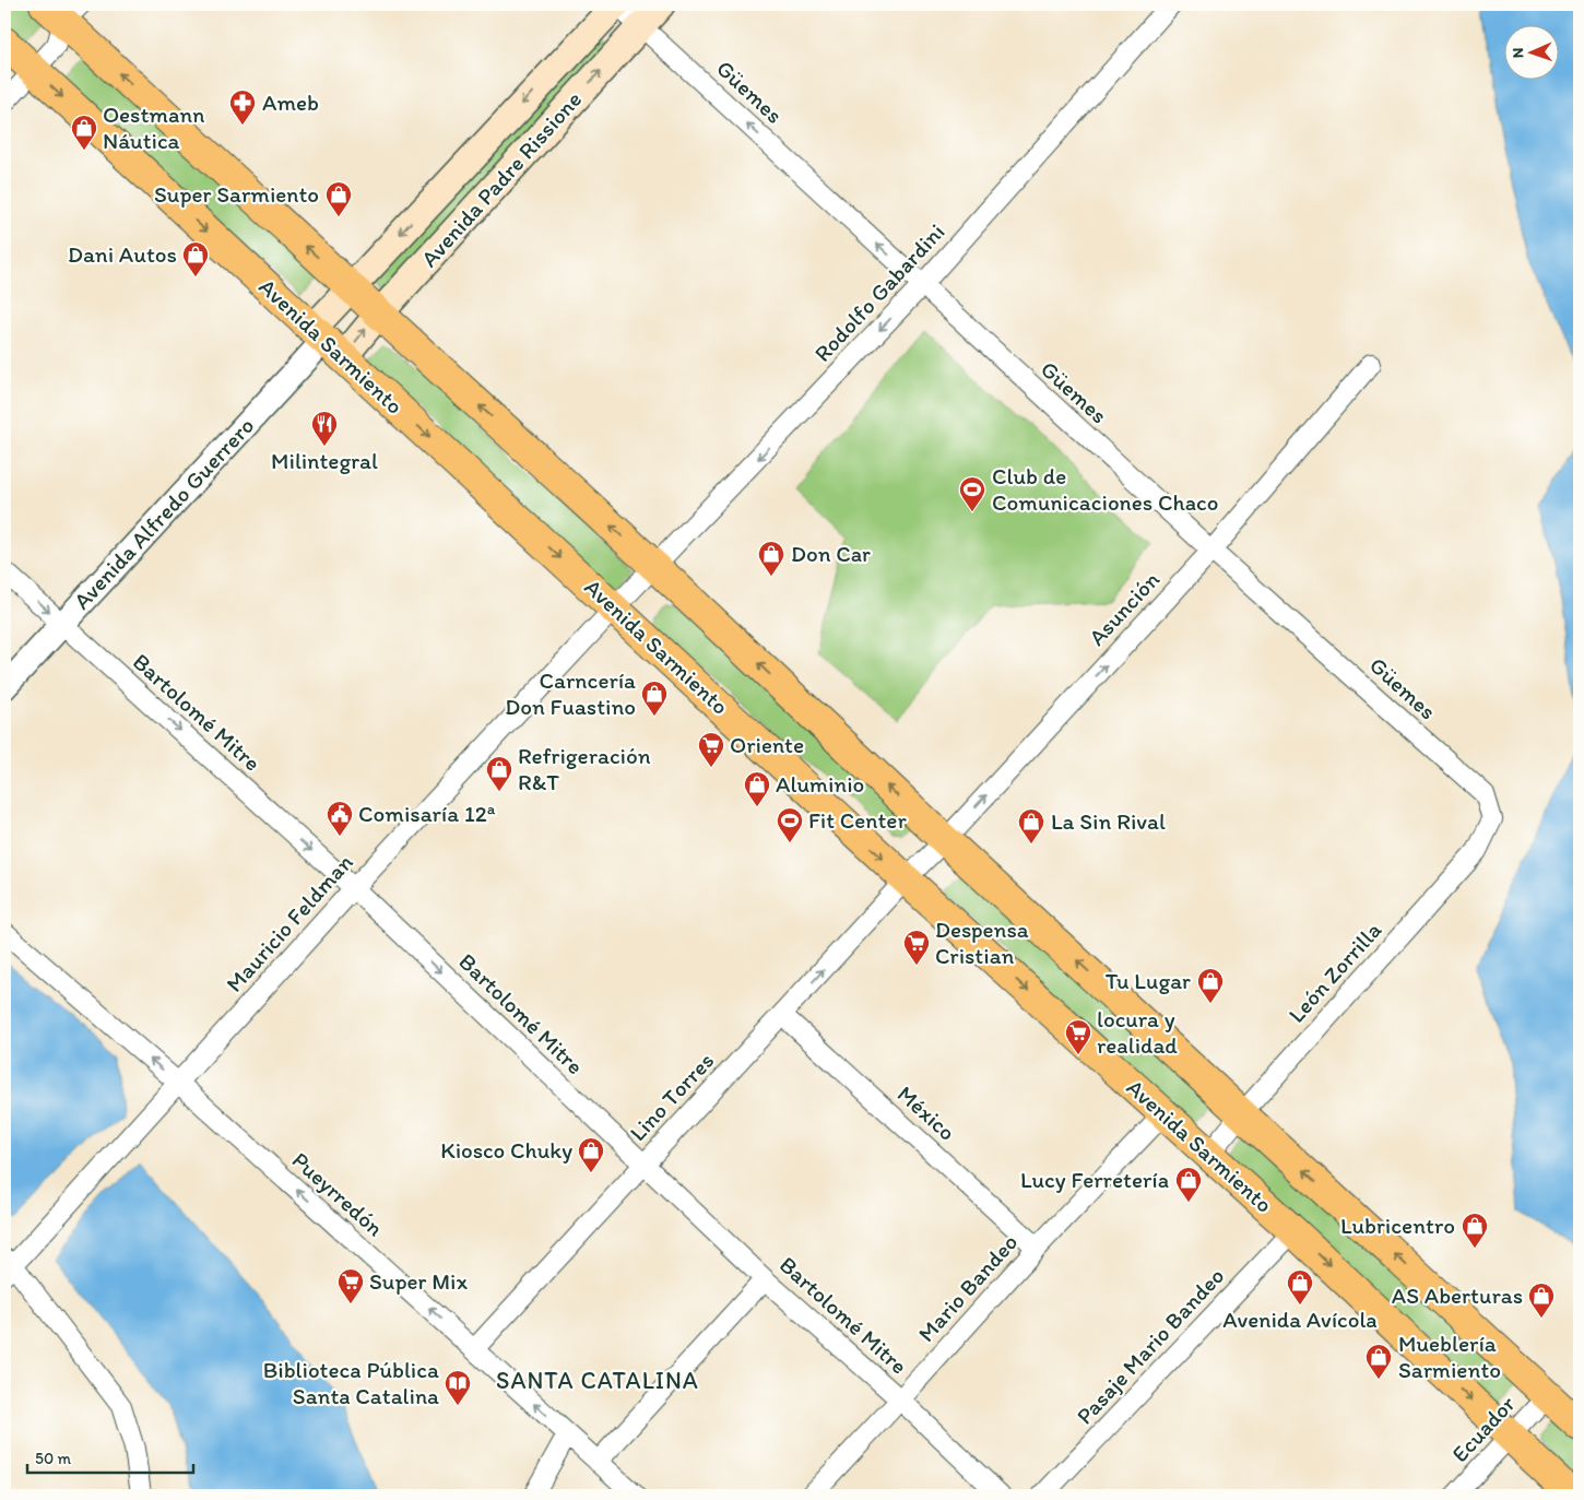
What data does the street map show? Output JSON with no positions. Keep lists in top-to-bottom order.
{
  "streets": {
    "main road": ["Avenida Padre Rissione", "Avenida Sarmiento"],
    "street": [
      "Güemes",
      "Rodolfo Gabardini",
      "Avenida Alfredo Guerrero",
      "Asunción",
      "Bartolomé Mitre",
      "Mauricio Feldman",
      "León Zorrilla",
      "Lino Torres",
      "México",
      "Pueyrredón",
      "Mario Bandeo",
      "Pasaje Mario Bandeo",
      "Ecuador"
    ]
  },
  "crossings": [
    ["Güemes", "Avenida Padre Rissione"],
    ["Güemes", "Rodolfo Gabardini"],
    ["Güemes", "Asunción"],
    ["Güemes", "León Zorrilla"],
    ["Avenida Padre Rissione", "Avenida Sarmiento"],
    ["Avenida Padre Rissione", "Avenida Alfredo Guerrero"],
    ["Rodolfo Gabardini", "Avenida Sarmiento"],
    ["Rodolfo Gabardini", "Mauricio Feldman"],
    ["Avenida Sarmiento", "Avenida Alfredo Guerrero"],
    ["Avenida Sarmiento", "Asunción"],
    ["Avenida Sarmiento", "Mauricio Feldman"],
    ["Avenida Sarmiento", "León Zorrilla"],
    ["Avenida Sarmiento", "Lino Torres"],
    ["Avenida Sarmiento", "Mario Bandeo"],
    ["Avenida Sarmiento", "Pasaje Mario Bandeo"],
    ["Avenida Sarmiento", "Ecuador"],
    ["Avenida Alfredo Guerrero", "Bartolomé Mitre"],
    ["Asunción", "Lino Torres"],
    ["Bartolomé Mitre", "Mauricio Feldman"],
    ["Bartolomé Mitre", "Lino Torres"],
    ["Bartolomé Mitre", "Mario Bandeo"],
    ["Mauricio Feldman", "Pueyrredón"],
    ["Lino Torres", "México"],
    ["Lino Torres", "Pueyrredón"],
    ["México", "Mario Bandeo"]
  ],
  "one_way": [
    "Rodolfo Gabardini",
    "Asunción",
    "Bartolomé Mitre",
    "Pueyrredón"
  ],
  "districts": ["SANTA CATALINA"],
  "places": {
    "pharmacy": ["Ameb"],
    "shop": [
      "Oestmann Náutica",
      "Super Sarmiento",
      "Dani Autos",
      "Don Car",
      "Carncería Don Fuastino",
      "Refrigeración R&T",
      "Aluminio",
      "La Sin Rival",
      "Tu Lugar",
      "Kiosco Chuky",
      "Lucy Ferretería",
      "Lubricentro",
      "Avenida Avícola",
      "AS Aberturas",
      "Mueblería Sarmiento"
    ],
    "restaurant": ["Milintegral"],
    "sports": ["Club de Comunicaciones Chaco", "Fit Center"],
    "supermarket": [
      "Oriente",
      "Despensa Cristian",
      "locura y realidad",
      "Super Mix"
    ],
    "public building": ["Comisaría 12ª"],
    "library": ["Biblioteca Pública Santa Catalina"]
  },
  "scale_bar": "50 m",
  "north": "left"
}
